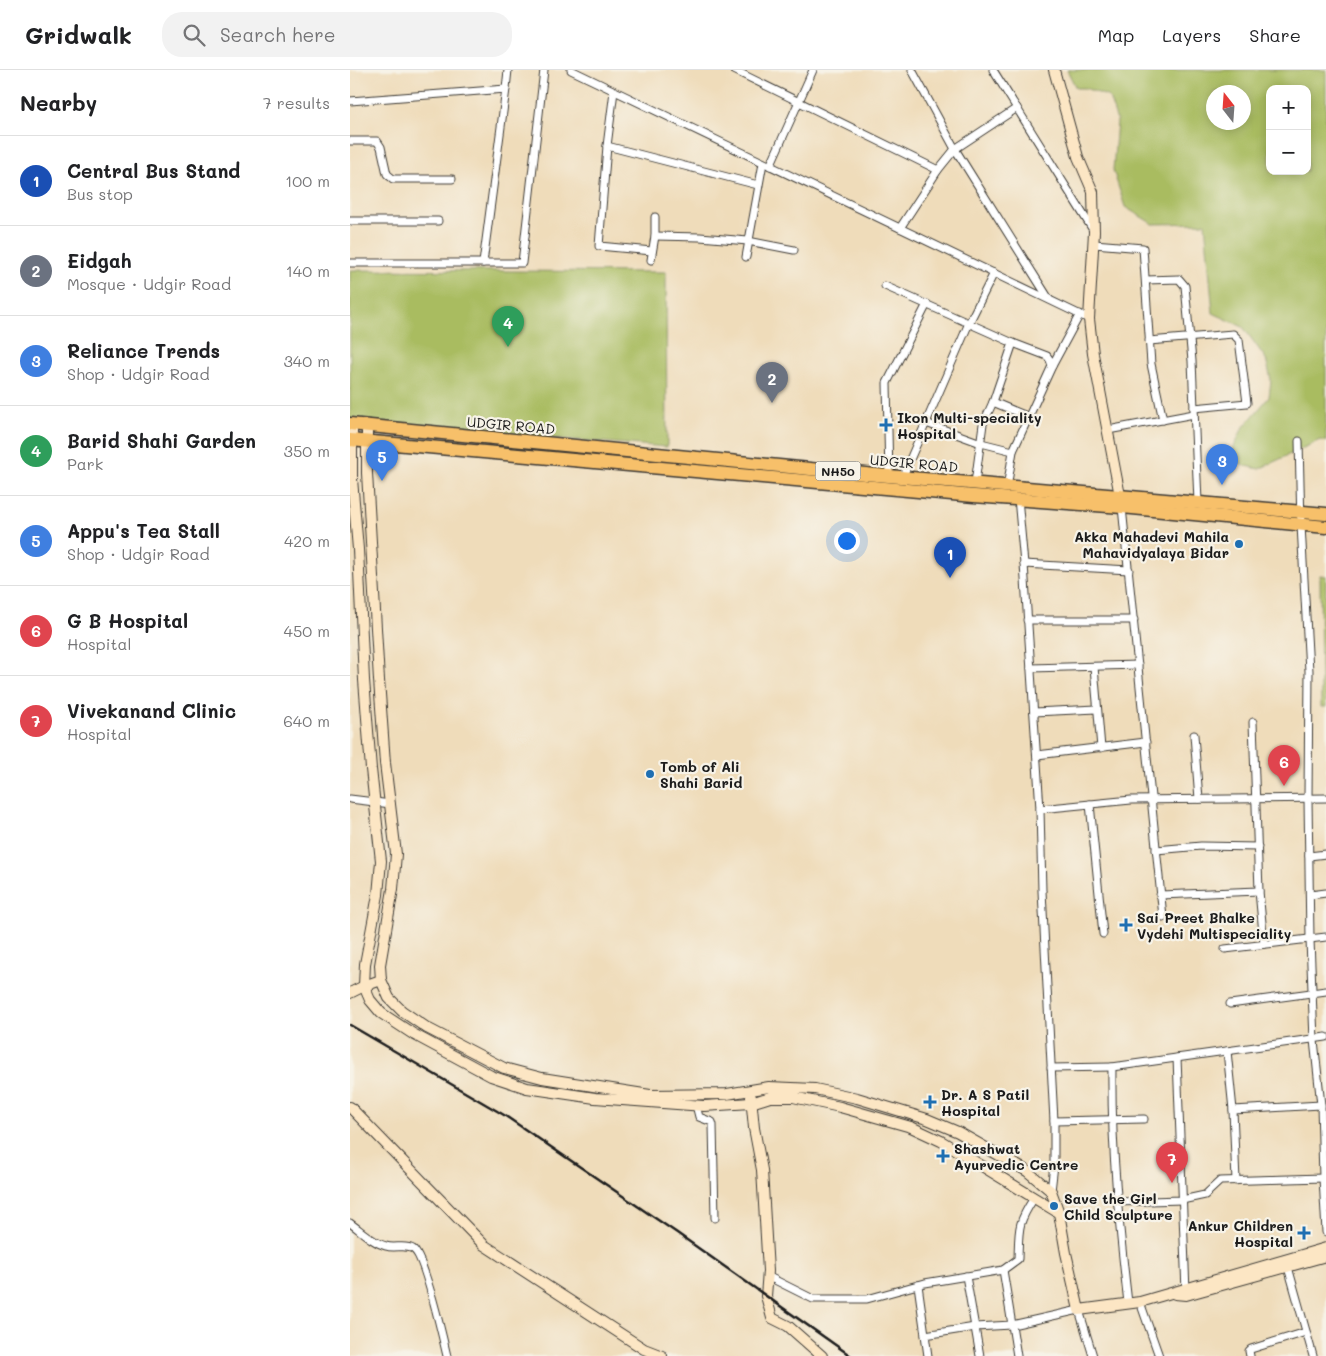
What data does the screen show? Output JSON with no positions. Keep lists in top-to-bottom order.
{
  "streets": {
    "highway": ["UDGIR ROAD", "NH50"]
  },
  "places": {
    "health": [
      "Ikon Multi-speciality Hospital",
      "Sai Preet Bhalke Vydehi Multispeciality",
      "Dr. A S Patil Hospital",
      "Shashwat Ayurvedic Centre",
      "Ankur Children Hospital"
    ],
    "other": ["Akka Mahadevi Mahila Mahavidyalaya Bidar", "Tomb of Ali Shahi Barid", "Save the Girl Child Sculpture"]
  },
  "north": "top",
  "page": {
    "header": "Gridwalk",
    "search": "Search here",
    "nav": ["Map", "Layers", "Share"],
    "heading": ["Nearby", "7 results"],
    "map_buttons": ["+", "−"],
    "list": [
      {
        "mark": "1",
        "name": "Central Bus Stand",
        "note": "Bus stop",
        "value": "100 m"
      },
      {
        "mark": "2",
        "name": "Eidgah",
        "note": "Mosque · Udgir Road",
        "value": "140 m"
      },
      {
        "mark": "3",
        "name": "Reliance Trends",
        "note": "Shop · Udgir Road",
        "value": "340 m"
      },
      {
        "mark": "4",
        "name": "Barid Shahi Garden",
        "note": "Park",
        "value": "350 m"
      },
      {
        "mark": "5",
        "name": "Appu's Tea Stall",
        "note": "Shop · Udgir Road",
        "value": "420 m"
      },
      {
        "mark": "6",
        "name": "G B Hospital",
        "note": "Hospital",
        "value": "450 m"
      },
      {
        "mark": "7",
        "name": "Vivekanand Clinic",
        "note": "Hospital",
        "value": "640 m"
      }
    ],
    "pins": [
      "4",
      "2",
      "5",
      "3",
      "1",
      "6",
      "7"
    ]
  }
}
